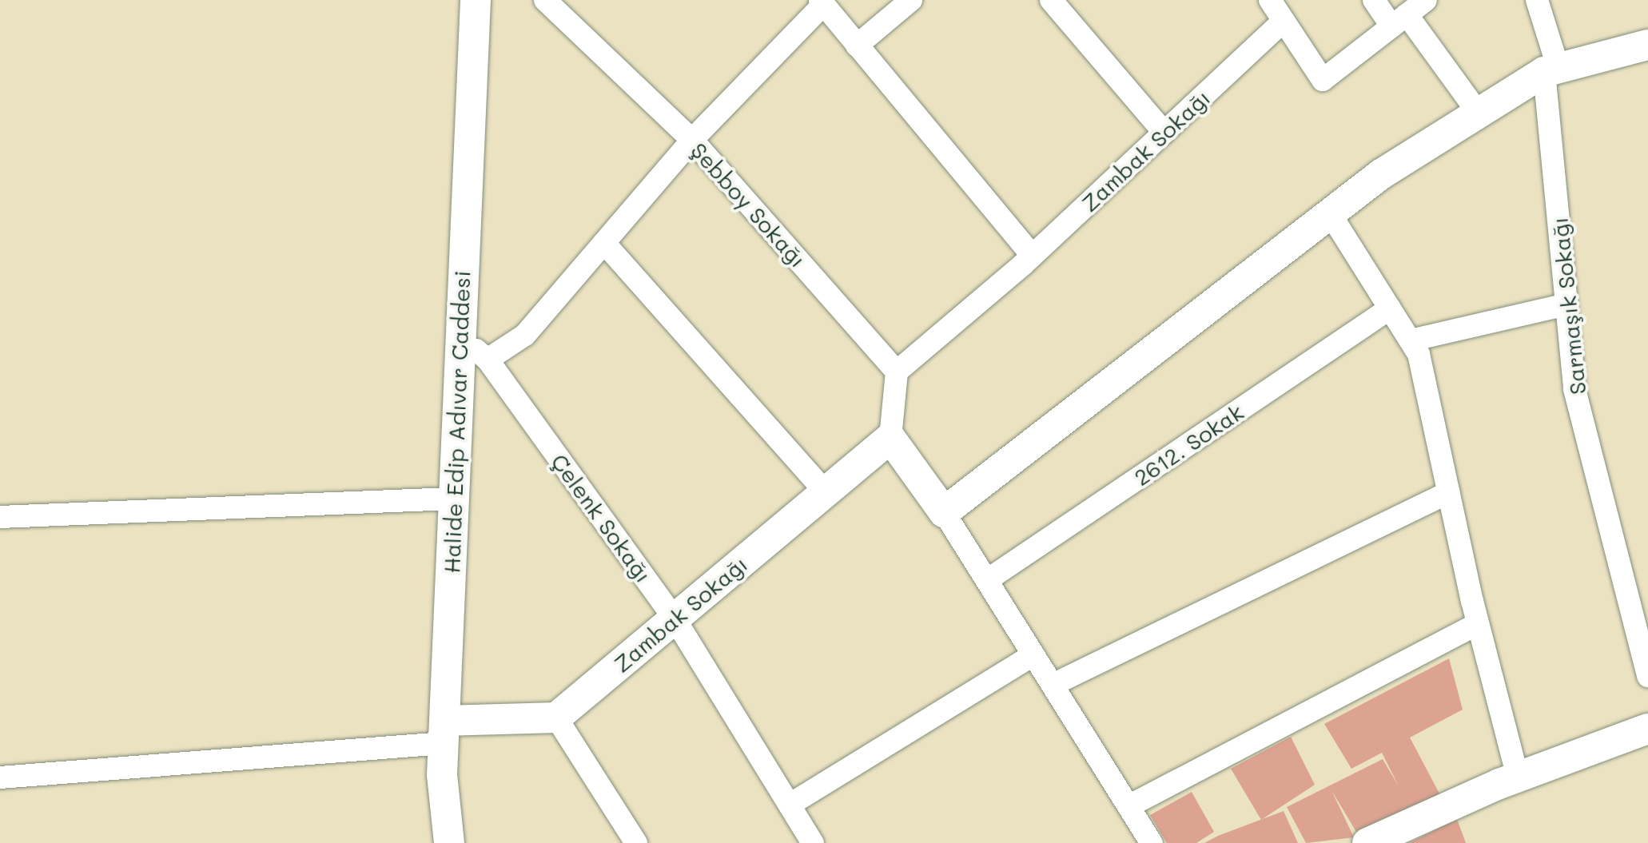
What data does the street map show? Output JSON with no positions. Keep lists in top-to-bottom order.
{
  "streets": {
    "street": [
      "Zambak Sokağı",
      "Şebboy Sokağı",
      "Sarmaşık Sokağı",
      "Halide Edip Adıvar Caddesi",
      "2612. Sokak",
      "Çelenk Sokağı"
    ]
  },
  "crossings": [
    ["Zambak Sokağı", "Şebboy Sokağı"],
    ["Zambak Sokağı", "Çelenk Sokağı"],
    ["Halide Edip Adıvar Caddesi", "Çelenk Sokağı"]
  ]
}
